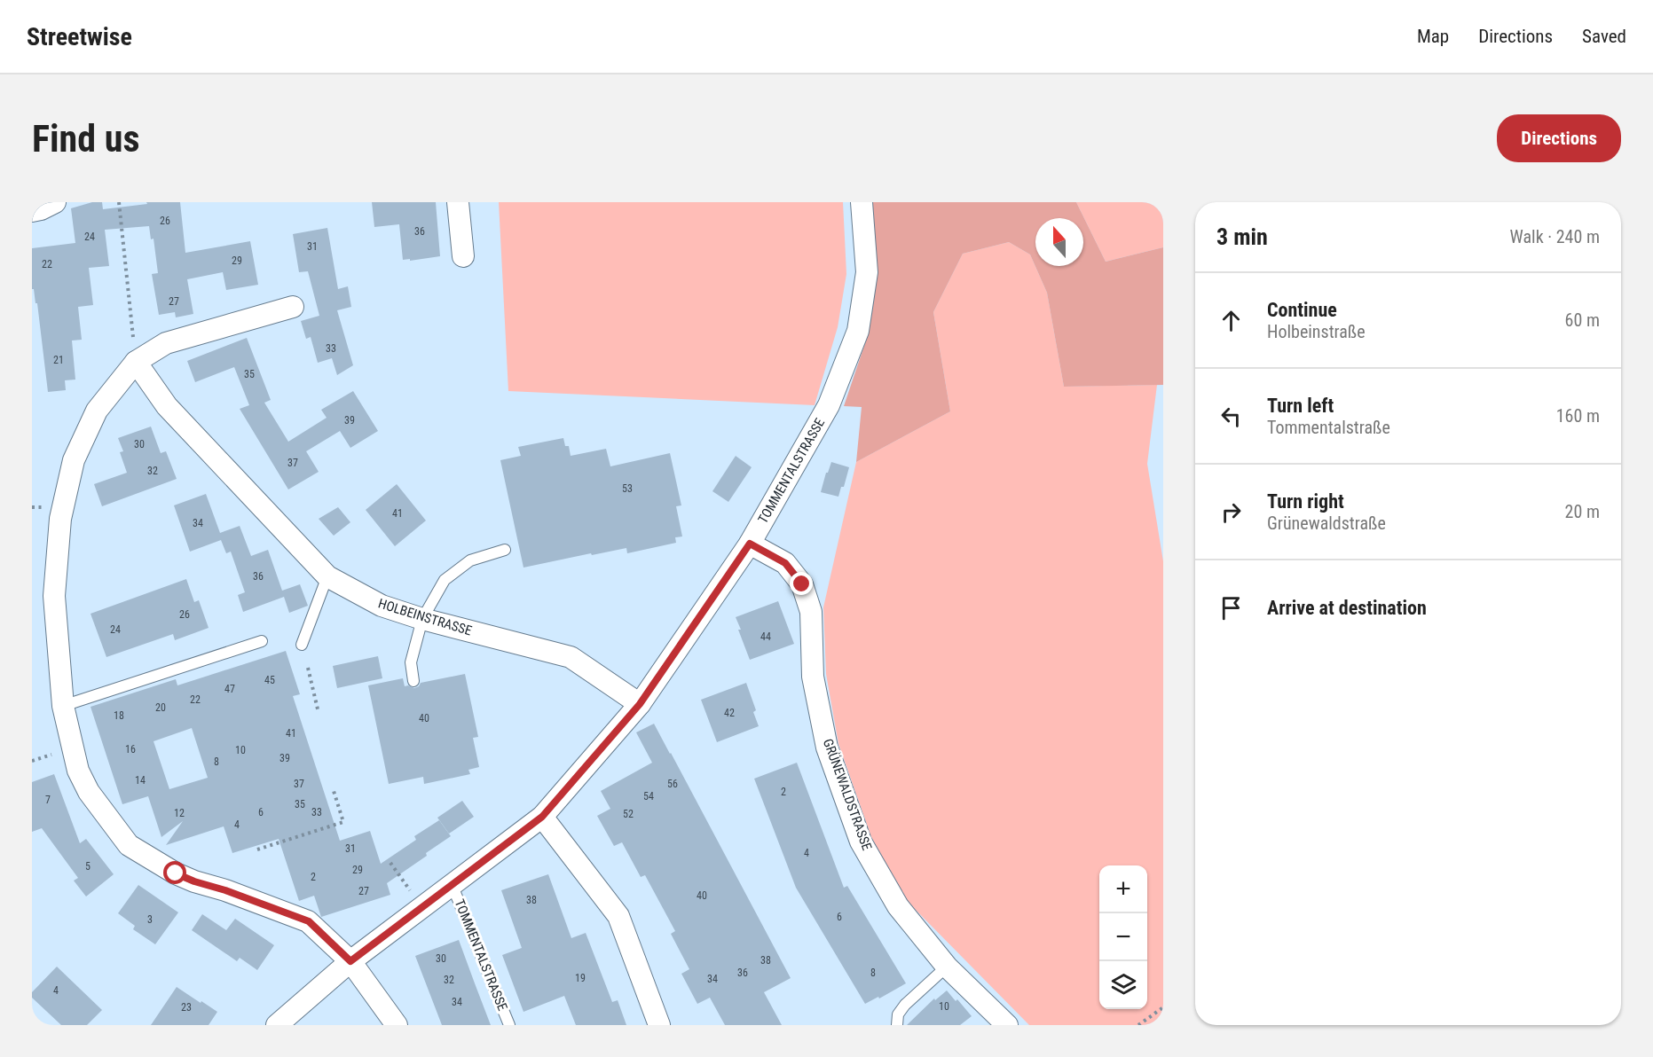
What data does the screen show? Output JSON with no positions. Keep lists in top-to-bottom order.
{
  "streets": {
    "street": ["TOMMENTALSTRASSE", "HOLBEINSTRASSE", "GRÜNEWALDSTRASSE"]
  },
  "crossings": [
    ["TOMMENTALSTRASSE", "HOLBEINSTRASSE"],
    ["TOMMENTALSTRASSE", "GRÜNEWALDSTRASSE"]
  ],
  "house_numbers": [
    "26",
    "36",
    "24",
    "31",
    "29",
    "22",
    "27",
    "33",
    "21",
    "35",
    "39",
    "30",
    "37",
    "32",
    "53",
    "41",
    "34",
    "36",
    "26",
    "24",
    "44",
    "45",
    "47",
    "22",
    "20",
    "42",
    "18",
    "40",
    "41",
    "16",
    "10",
    "39",
    "8",
    "14",
    "37",
    "56",
    "2",
    "54",
    "7",
    "35",
    "6",
    "33",
    "12",
    "52",
    "4",
    "31",
    "4",
    "5",
    "29",
    "2",
    "27",
    "40",
    "38",
    "6",
    "3",
    "30",
    "38",
    "36",
    "8",
    "19",
    "34",
    "32",
    "4",
    "34",
    "10",
    "23"
  ],
  "north": "top",
  "page": {
    "header": "Streetwise",
    "nav": ["Map", "Directions", "Saved"],
    "buttons": "Directions",
    "title": "Find us",
    "heading": ["3 min", "Walk · 240 m"],
    "list": [
      ["Continue", "Holbeinstraße", "60 m"],
      ["Turn left", "Tommentalstraße", "160 m"],
      ["Turn right", "Grünewaldstraße", "20 m"],
      "Arrive at destination"
    ],
    "map_buttons": ["+", "−"]
  }
}
